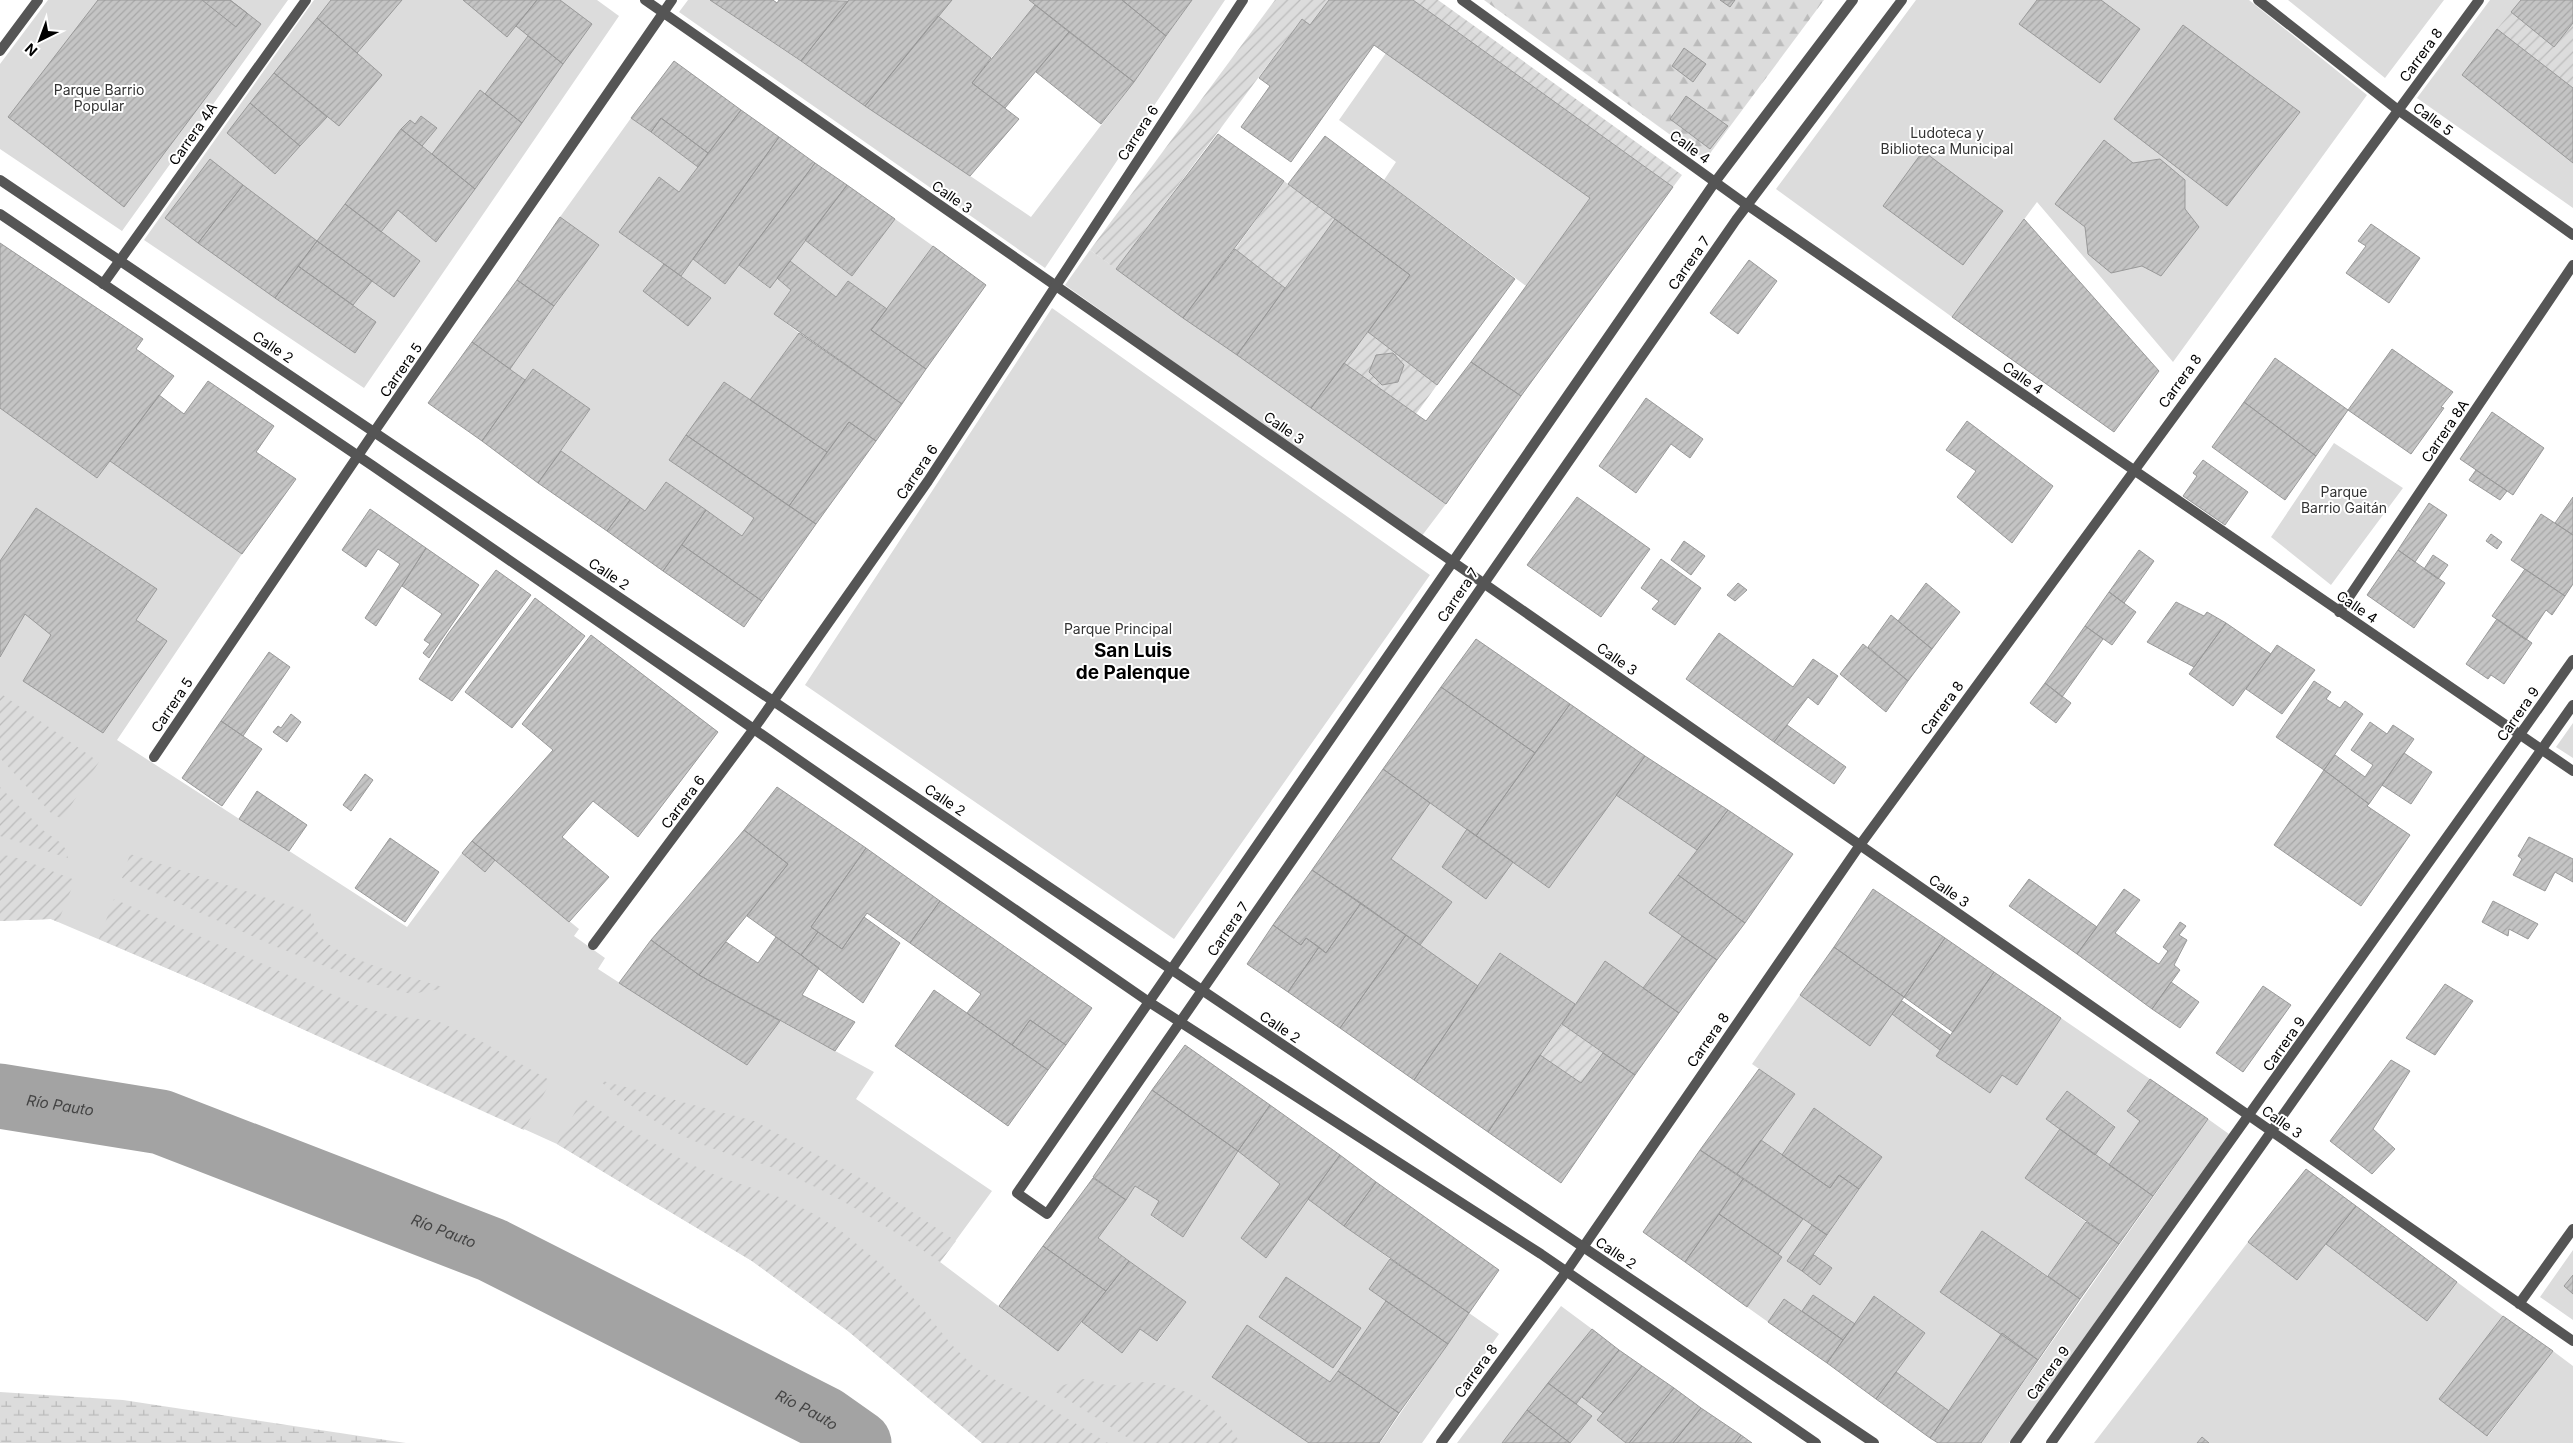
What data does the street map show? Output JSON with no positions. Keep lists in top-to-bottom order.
{
  "streets": {
    "street": [
      "Carrera 8",
      "Calle 5",
      "Carrera 6",
      "Carrera 4A",
      "Calle 4",
      "Calle 3",
      "Carrera 7",
      "Calle 2",
      "Carrera 5",
      "Carrera 8A",
      "Carrera 9"
    ]
  },
  "crossings": [
    ["Carrera 8", "Calle 5"],
    ["Carrera 8", "Calle 4"],
    ["Carrera 8", "Calle 3"],
    ["Carrera 8", "Calle 2"],
    ["Carrera 6", "Calle 3"],
    ["Carrera 6", "Calle 2"],
    ["Carrera 4A", "Calle 2"],
    ["Calle 4", "Carrera 7"],
    ["Calle 4", "Carrera 8A"],
    ["Calle 4", "Carrera 9"],
    ["Calle 3", "Carrera 7"],
    ["Calle 3", "Carrera 5"],
    ["Calle 3", "Carrera 9"],
    ["Carrera 7", "Calle 2"],
    ["Calle 2", "Carrera 5"]
  ],
  "districts": ["San Luis de Palenque"],
  "water": ["Río Pauto"],
  "parks": [
    "Parque Barrio Popular",
    "Ludoteca y Biblioteca Municipal",
    "Parque Barrio Gaitán",
    "Parque Principal"
  ],
  "north": "bottom left"
}
